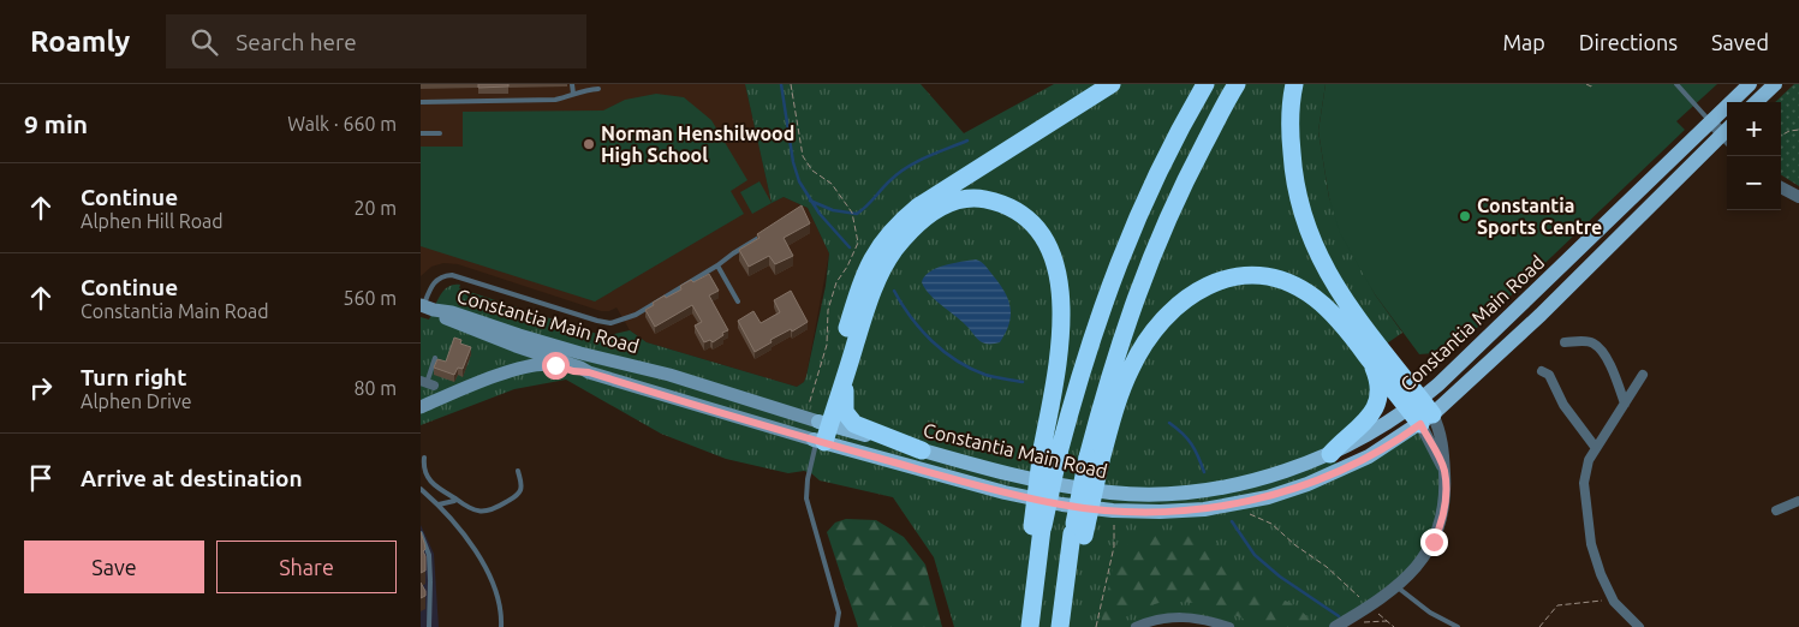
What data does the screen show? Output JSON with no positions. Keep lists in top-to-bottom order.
{
  "streets": {
    "main road": ["Constantia Main Road"]
  },
  "places": ["Norman Henshilwood High School", "Constantia Sports Centre"],
  "page": {
    "header": "Roamly",
    "search": "Search here",
    "nav": ["Map", "Directions", "Saved"],
    "heading": ["9 min", "Walk · 660 m"],
    "map_buttons": ["+", "−"],
    "list": [
      ["Continue", "Alphen Hill Road", "20 m"],
      ["Continue", "Constantia Main Road", "560 m"],
      ["Turn right", "Alphen Drive", "80 m"],
      "Arrive at destination"
    ],
    "buttons": ["Save", "Share"]
  }
}
